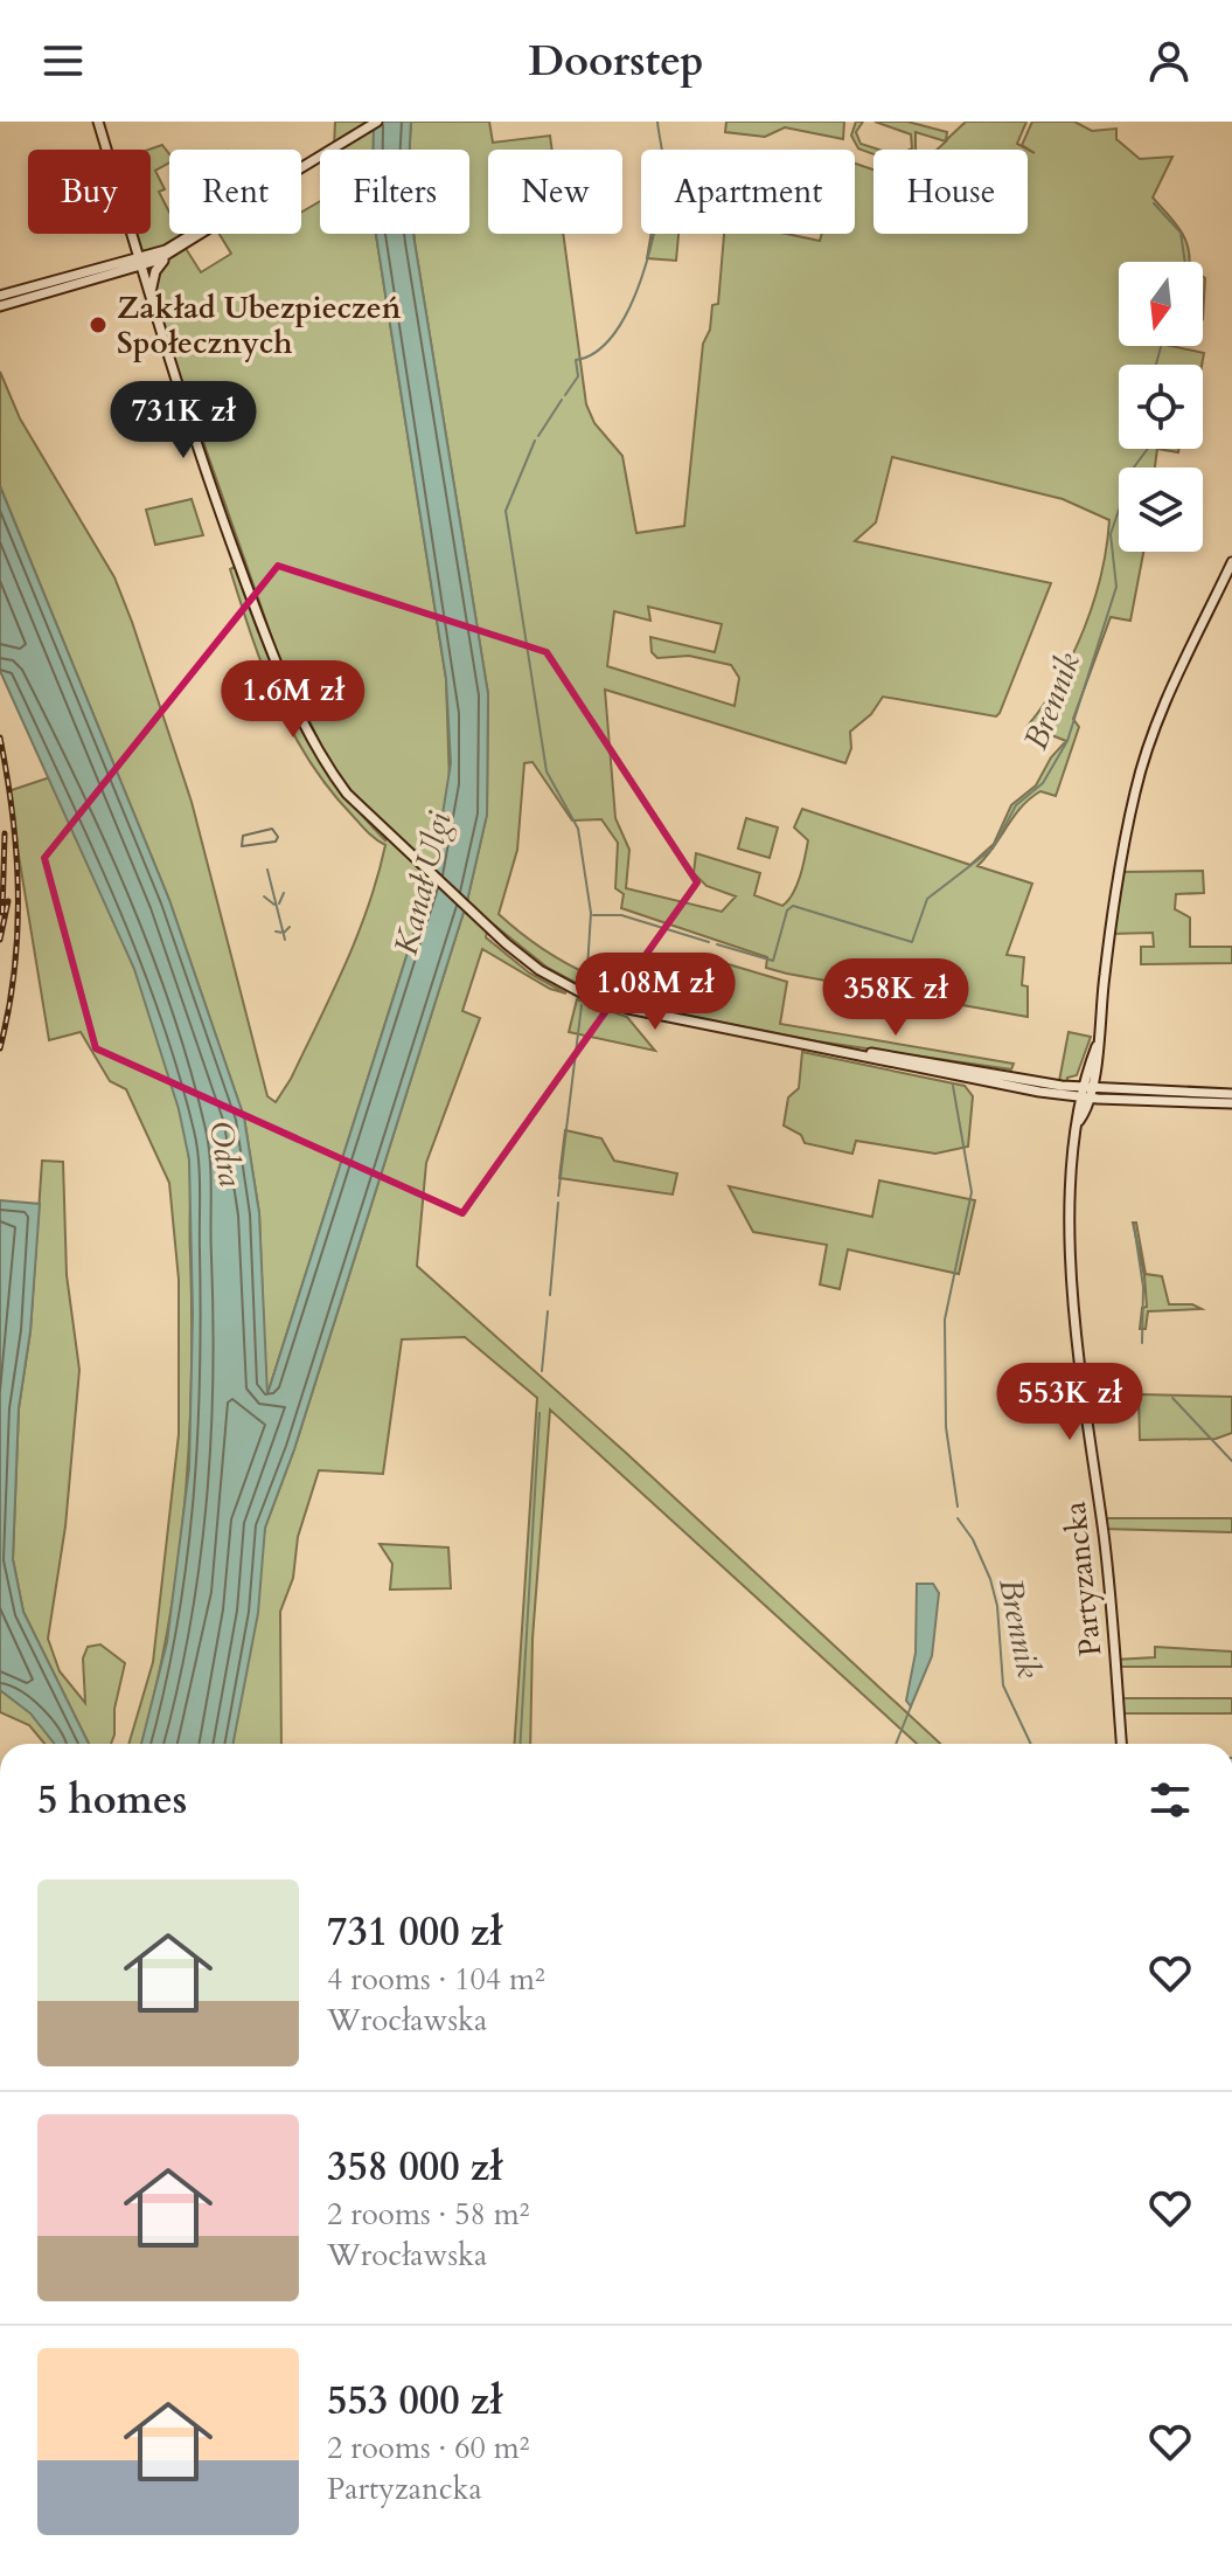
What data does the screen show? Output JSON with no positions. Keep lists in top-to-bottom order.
{
  "streets": {
    "main road": ["Partyzancka"]
  },
  "water": ["Brennik", "Kanał Ulgi", "Odra"],
  "places": ["Zakład Ubezpieczeń Społecznych"],
  "north": "bottom",
  "page": {
    "header": "Doorstep",
    "chip": [
      "Buy",
      "Rent",
      "Filters",
      "New",
      "Apartment",
      "House"
    ],
    "price": [
      "731K zł",
      "1.6M zł",
      "1.08M zł",
      "358K zł",
      "553K zł"
    ],
    "heading": "5 homes",
    "list": [
      {
        "name": "731 000 zł",
        "note": "4 rooms · 104 m² · Wrocławska"
      },
      {
        "name": "358 000 zł",
        "note": "2 rooms · 58 m² · Wrocławska"
      },
      {
        "name": "553 000 zł",
        "note": "2 rooms · 60 m² · Partyzancka"
      }
    ]
  }
}
